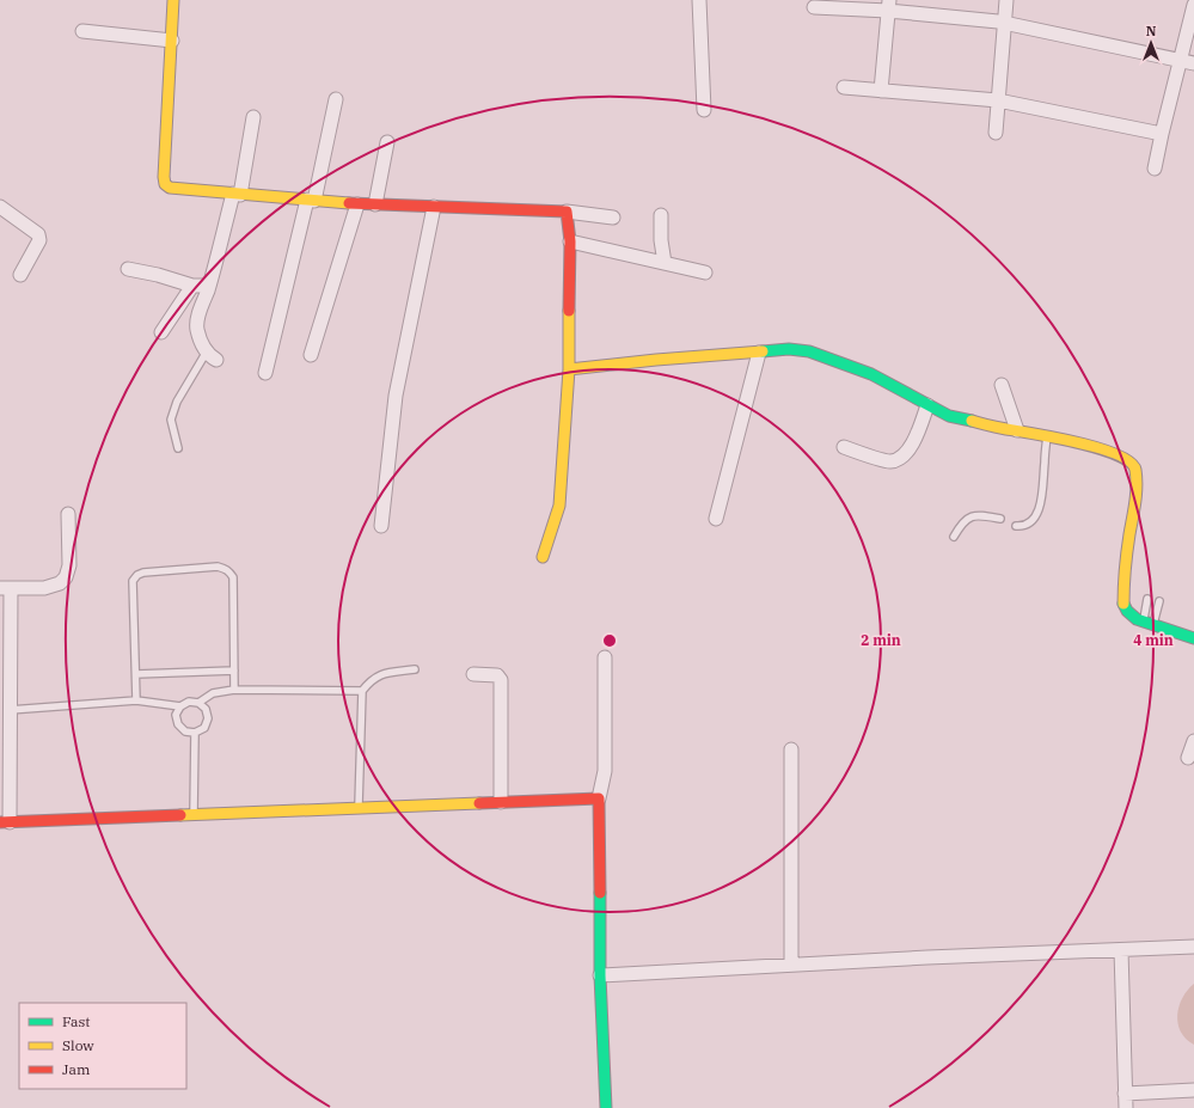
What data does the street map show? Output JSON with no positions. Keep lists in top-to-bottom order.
{
  "legend": ["Fast", "Slow", "Jam"],
  "north": "top",
  "rings": ["2 min", "4 min"]
}
